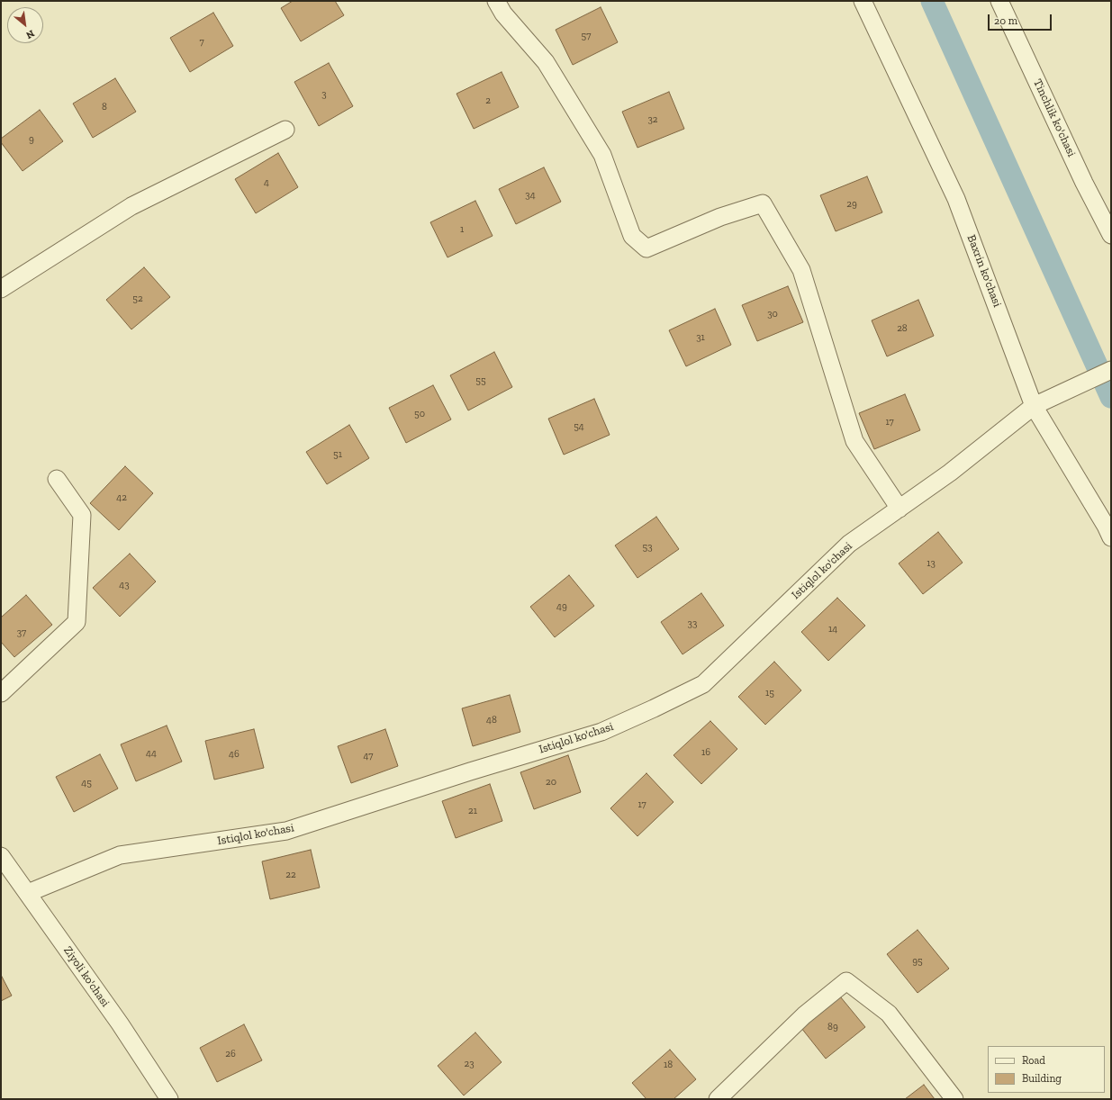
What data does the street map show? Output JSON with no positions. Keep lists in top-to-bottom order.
{
  "streets": {
    "street": [
      "Tinchlik ko'chasi",
      "Baxrin ko'chasi",
      "Istiqlol ko'chasi",
      "Ziyoli ko'chasi"
    ]
  },
  "crossings": [
    ["Baxrin ko'chasi", "Istiqlol ko'chasi"],
    ["Istiqlol ko'chasi", "Ziyoli ko'chasi"]
  ],
  "house_numbers": [
    "57",
    "7",
    "3",
    "2",
    "8",
    "32",
    "9",
    "4",
    "34",
    "29",
    "1",
    "52",
    "30",
    "28",
    "31",
    "55",
    "50",
    "17",
    "54",
    "51",
    "42",
    "53",
    "13",
    "43",
    "49",
    "33",
    "14",
    "37",
    "15",
    "48",
    "16",
    "44",
    "46",
    "47",
    "20",
    "45",
    "17",
    "21",
    "22",
    "95",
    "89",
    "26",
    "23",
    "18"
  ],
  "legend": ["Road", "Building"],
  "scale_bar": "20 m",
  "north": "bottom right"
}
